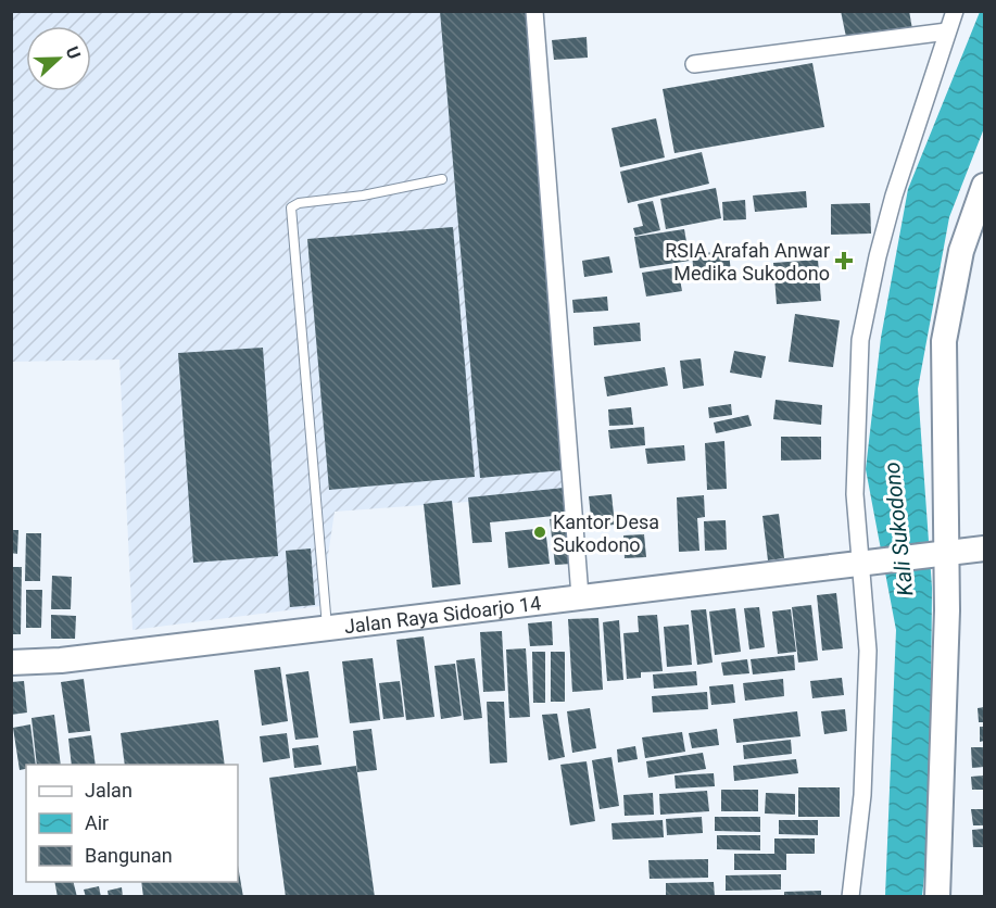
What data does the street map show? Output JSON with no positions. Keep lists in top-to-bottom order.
{
  "streets": {
    "main road": ["Jalan Raya Sidoarjo 14"]
  },
  "water": ["Kali Sukodono"],
  "places": {
    "health": ["RSIA Arafah Anwar Medika Sukodono"],
    "other": ["Kantor Desa Sukodono"]
  },
  "legend": ["Jalan", "Air", "Bangunan"],
  "north": "right"
}
